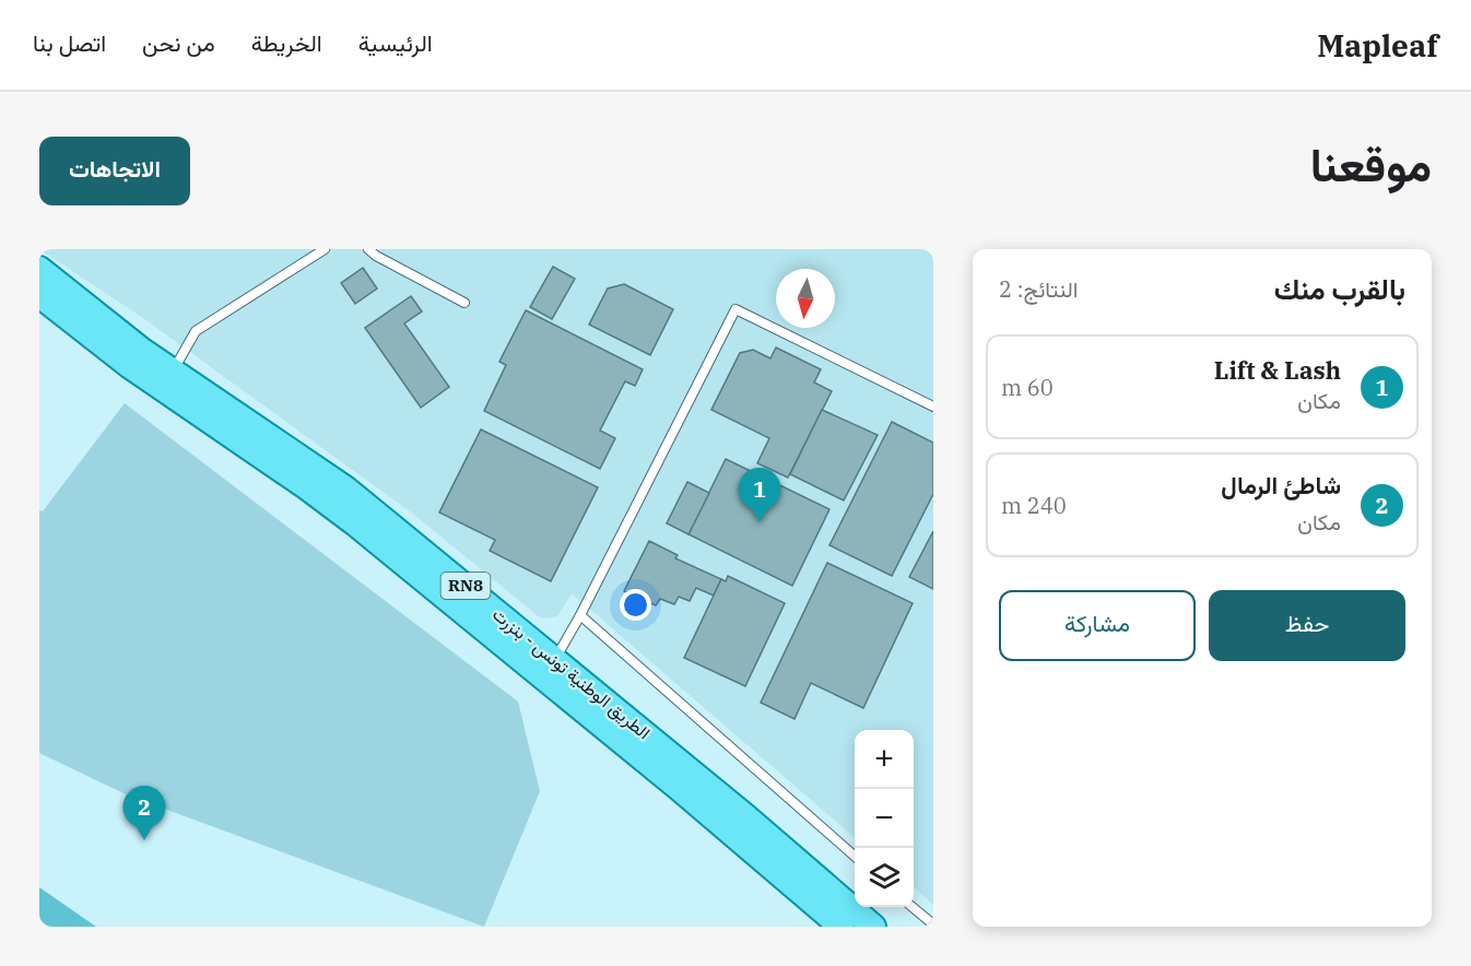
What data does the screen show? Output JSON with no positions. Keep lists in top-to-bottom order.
{
  "streets": {
    "main road": ["RN8", "الطريق الوطنية تونس - بنزرت"]
  },
  "north": "bottom",
  "page": {
    "header": "Mapleaf",
    "nav": [
      "الرئيسية",
      "الخريطة",
      "من نحن",
      "اتصل بنا"
    ],
    "title": "موقعنا",
    "buttons": [
      "الاتجاهات",
      ["حفظ", "مشاركة"]
    ],
    "heading": ["بالقرب منك", "النتائج: 2"],
    "list": [
      {
        "mark": "1",
        "name": "Lift & Lash",
        "note": "مكان",
        "value": "60 m"
      },
      {
        "mark": "2",
        "name": "شاطئ الرمال",
        "note": "مكان",
        "value": "240 m"
      }
    ],
    "pins": ["1", "2"],
    "map_buttons": ["+", "−"]
  }
}
